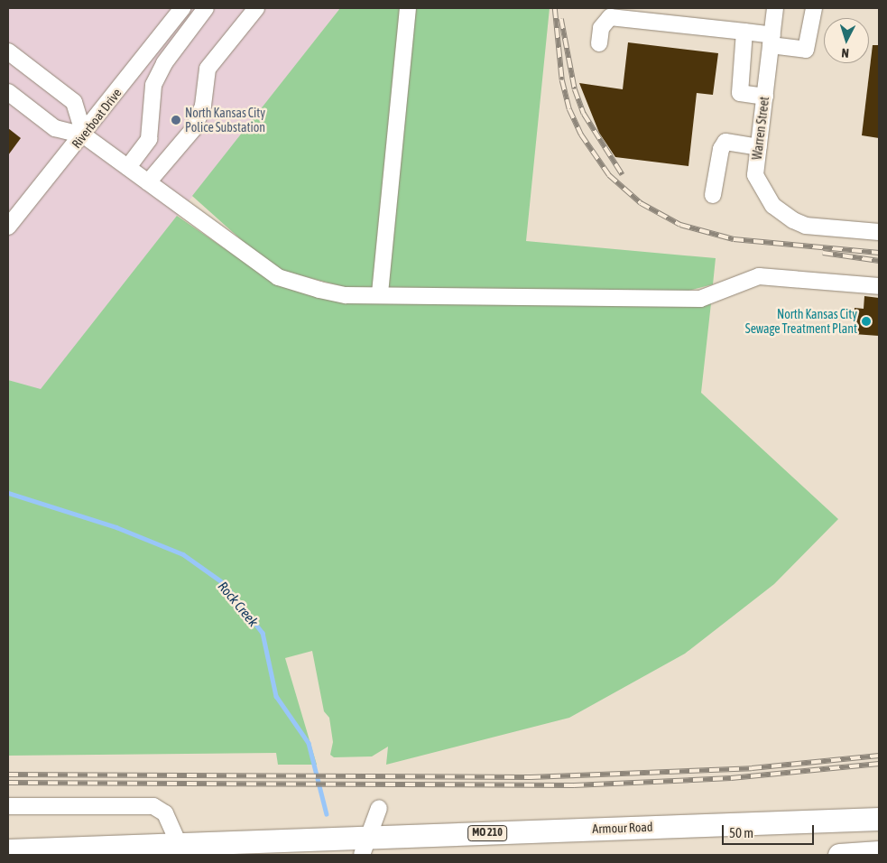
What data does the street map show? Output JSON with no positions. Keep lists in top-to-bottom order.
{
  "streets": {
    "highway": ["Armour Road", "MO 210"],
    "street": ["Riverboat Drive", "Warren Street"]
  },
  "crossings": [
    ["Armour Road", "MO 210"]
  ],
  "water": ["Rock Creek"],
  "places": ["North Kansas City Police Substation", "North Kansas City Sewage Treatment Plant"],
  "scale_bar": "50 m",
  "north": "bottom"
}
